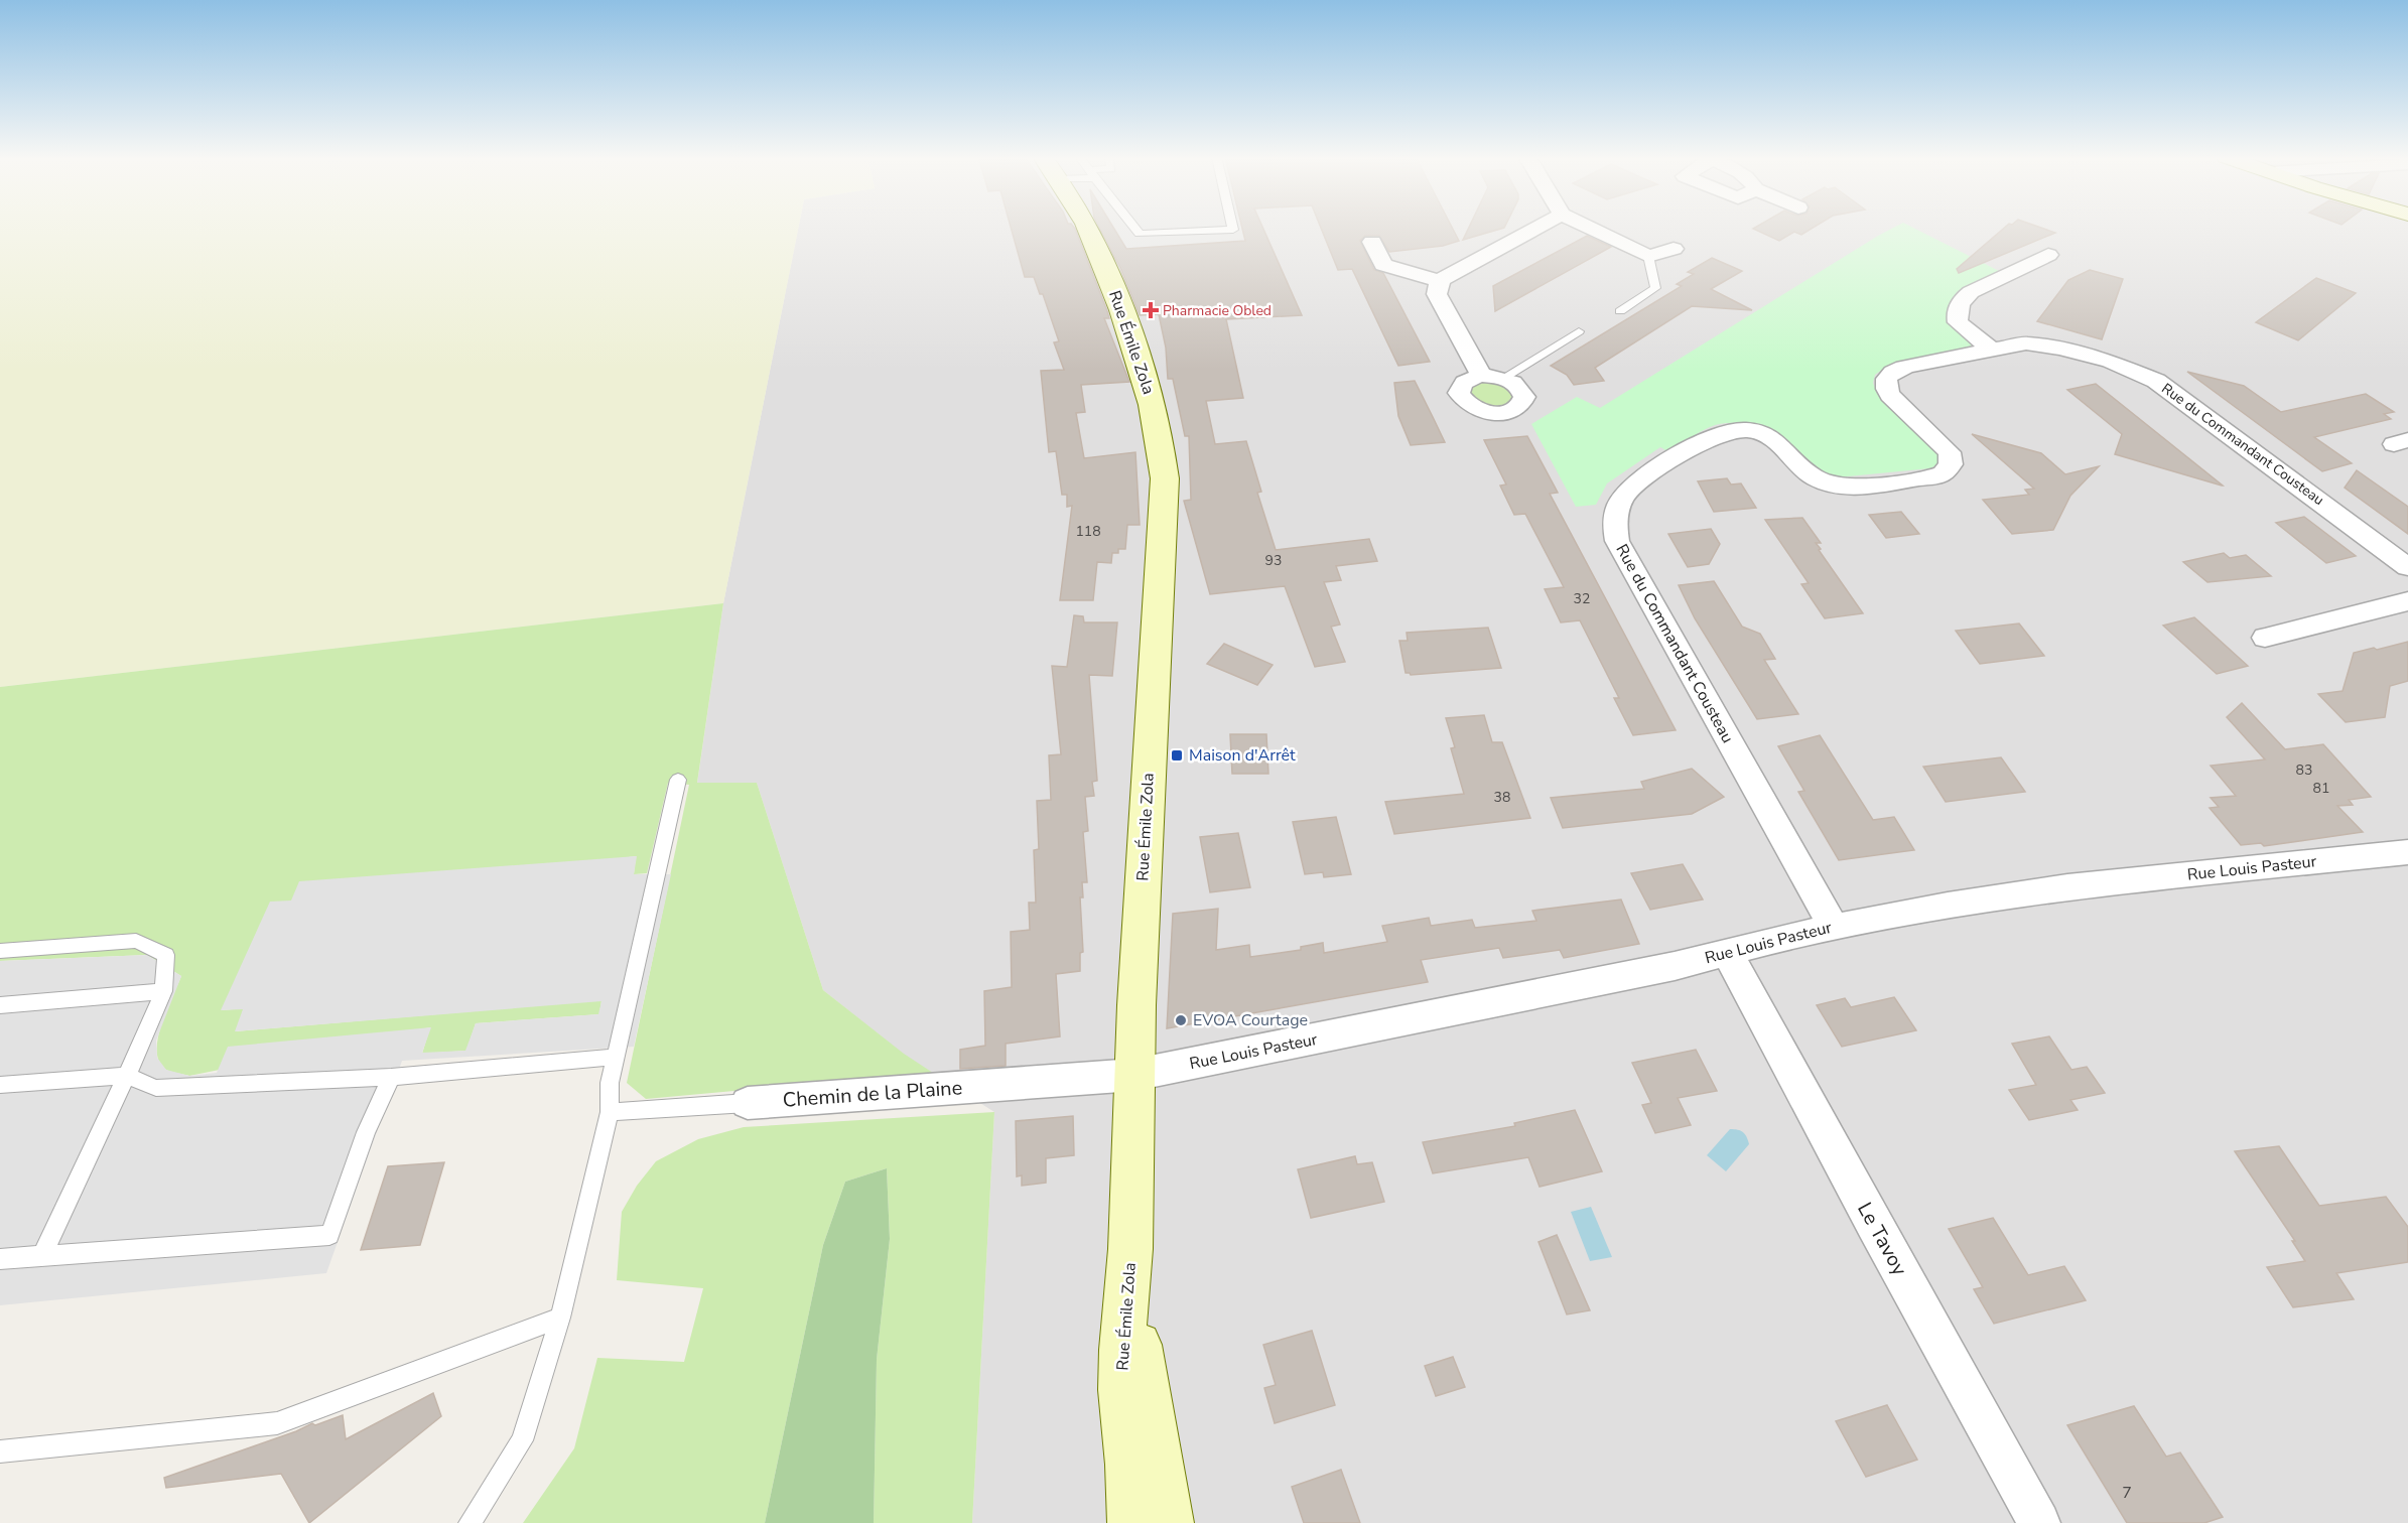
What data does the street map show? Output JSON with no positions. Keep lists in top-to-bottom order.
{
  "streets": {
    "main road": ["Rue Émile Zola"],
    "street": [
      "Rue du Commandant Cousteau",
      "Rue Louis Pasteur",
      "Chemin de la Plaine",
      "Le Tavoy"
    ]
  },
  "crossings": [
    ["Rue Émile Zola", "Rue Louis Pasteur"],
    ["Rue Émile Zola", "Chemin de la Plaine"],
    ["Rue du Commandant Cousteau", "Rue Louis Pasteur"],
    ["Rue Louis Pasteur", "Chemin de la Plaine"],
    ["Rue Louis Pasteur", "Le Tavoy"]
  ],
  "places": {
    "health": ["Pharmacie Obled"],
    "transit": ["Maison d'Arrêt"],
    "other": ["EVOA Courtage"]
  },
  "house_numbers": [
    "118",
    "93",
    "32",
    "83",
    "81",
    "38",
    "7"
  ]
}
